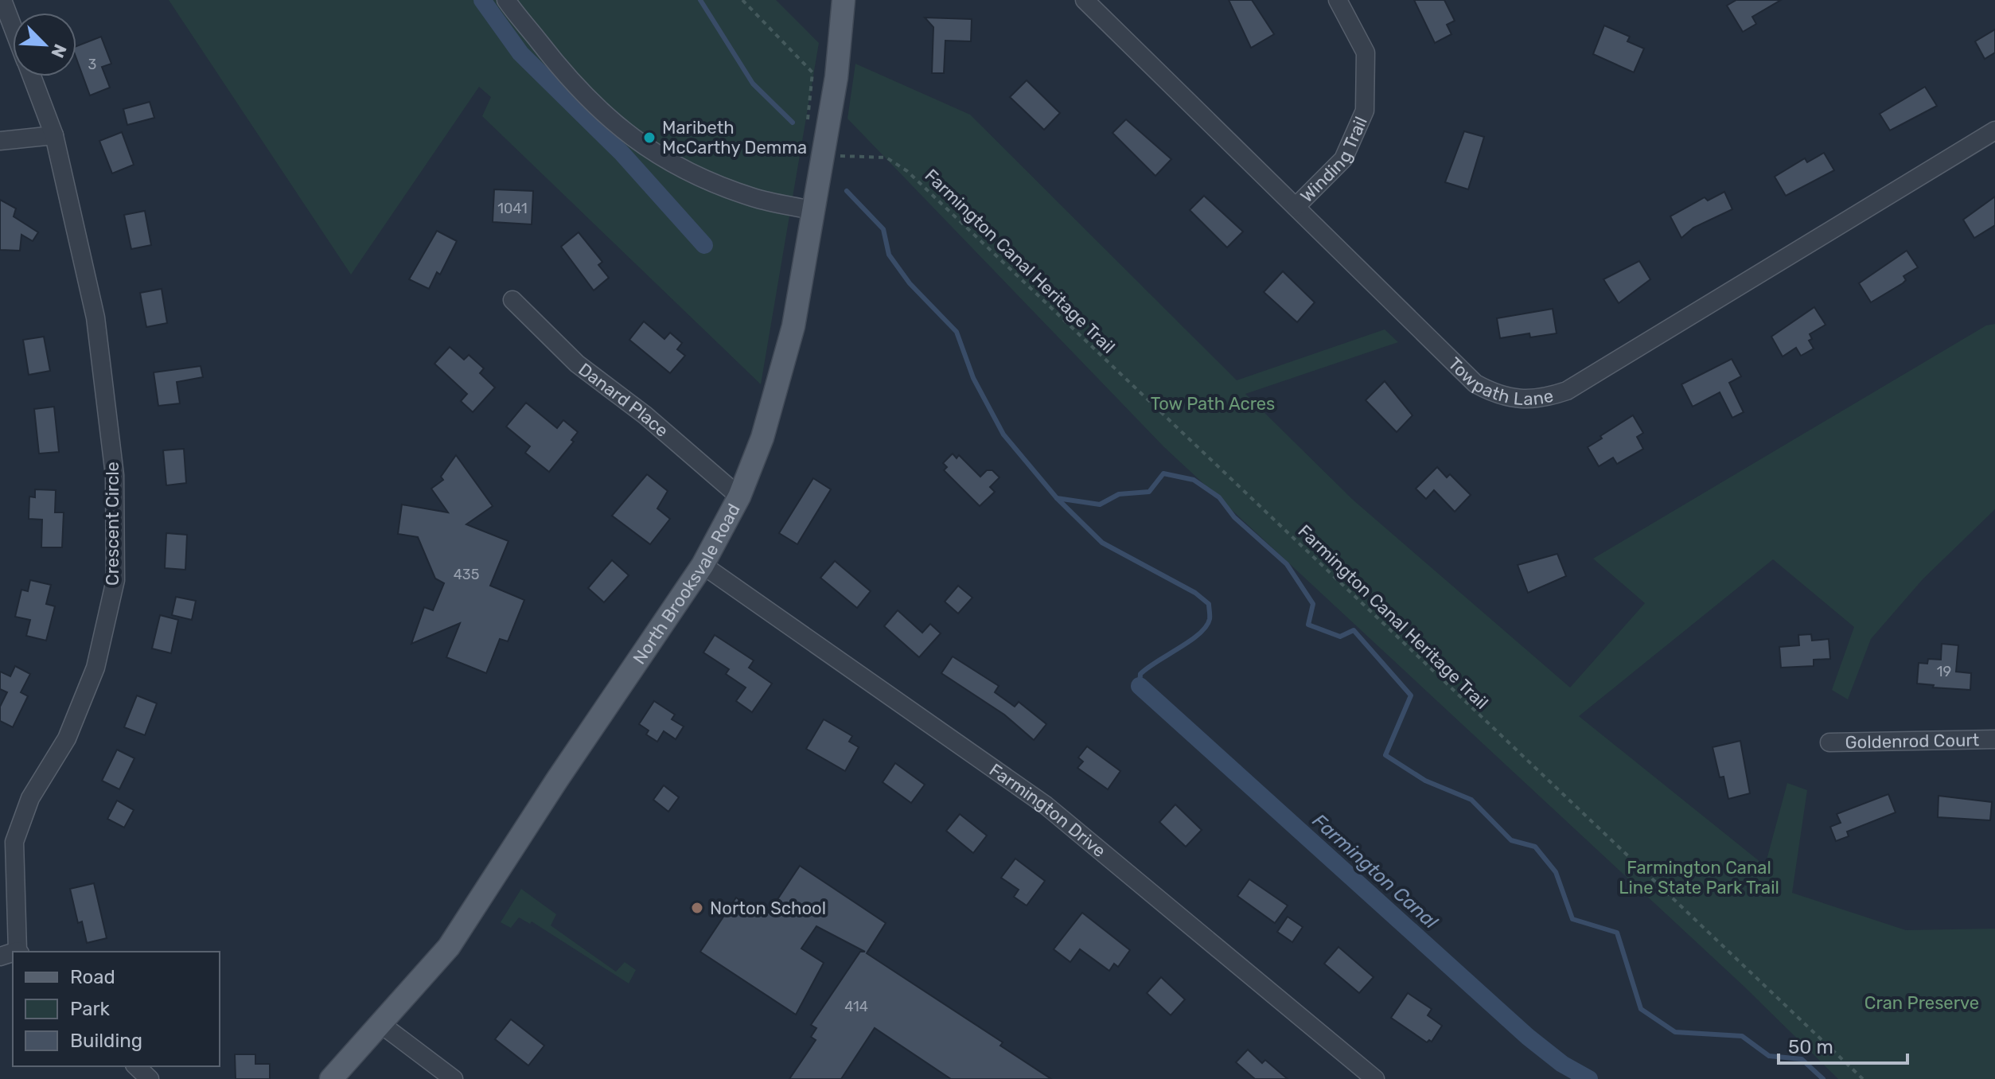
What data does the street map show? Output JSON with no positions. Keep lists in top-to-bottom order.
{
  "streets": {
    "main road": ["North Brooksvale Road"],
    "street": [
      "Winding Trail",
      "Towpath Lane",
      "Danard Place",
      "Crescent Circle",
      "Goldenrod Court",
      "Farmington Drive"
    ],
    "path": ["Farmington Canal Heritage Trail"]
  },
  "crossings": [
    ["Winding Trail", "Towpath Lane"],
    ["Danard Place", "North Brooksvale Road"],
    ["North Brooksvale Road", "Farmington Drive"]
  ],
  "water": ["Farmington Canal"],
  "parks": ["Tow Path Acres", "Farmington Canal Line State Park Trail", "Cran Preserve"],
  "places": ["Maribeth McCarthy Demma", "Norton School"],
  "house_numbers": [
    "3",
    "1041",
    "435",
    "19",
    "414"
  ],
  "legend": ["Road", "Park", "Building"],
  "scale_bar": "50 m",
  "north": "bottom right"
}
